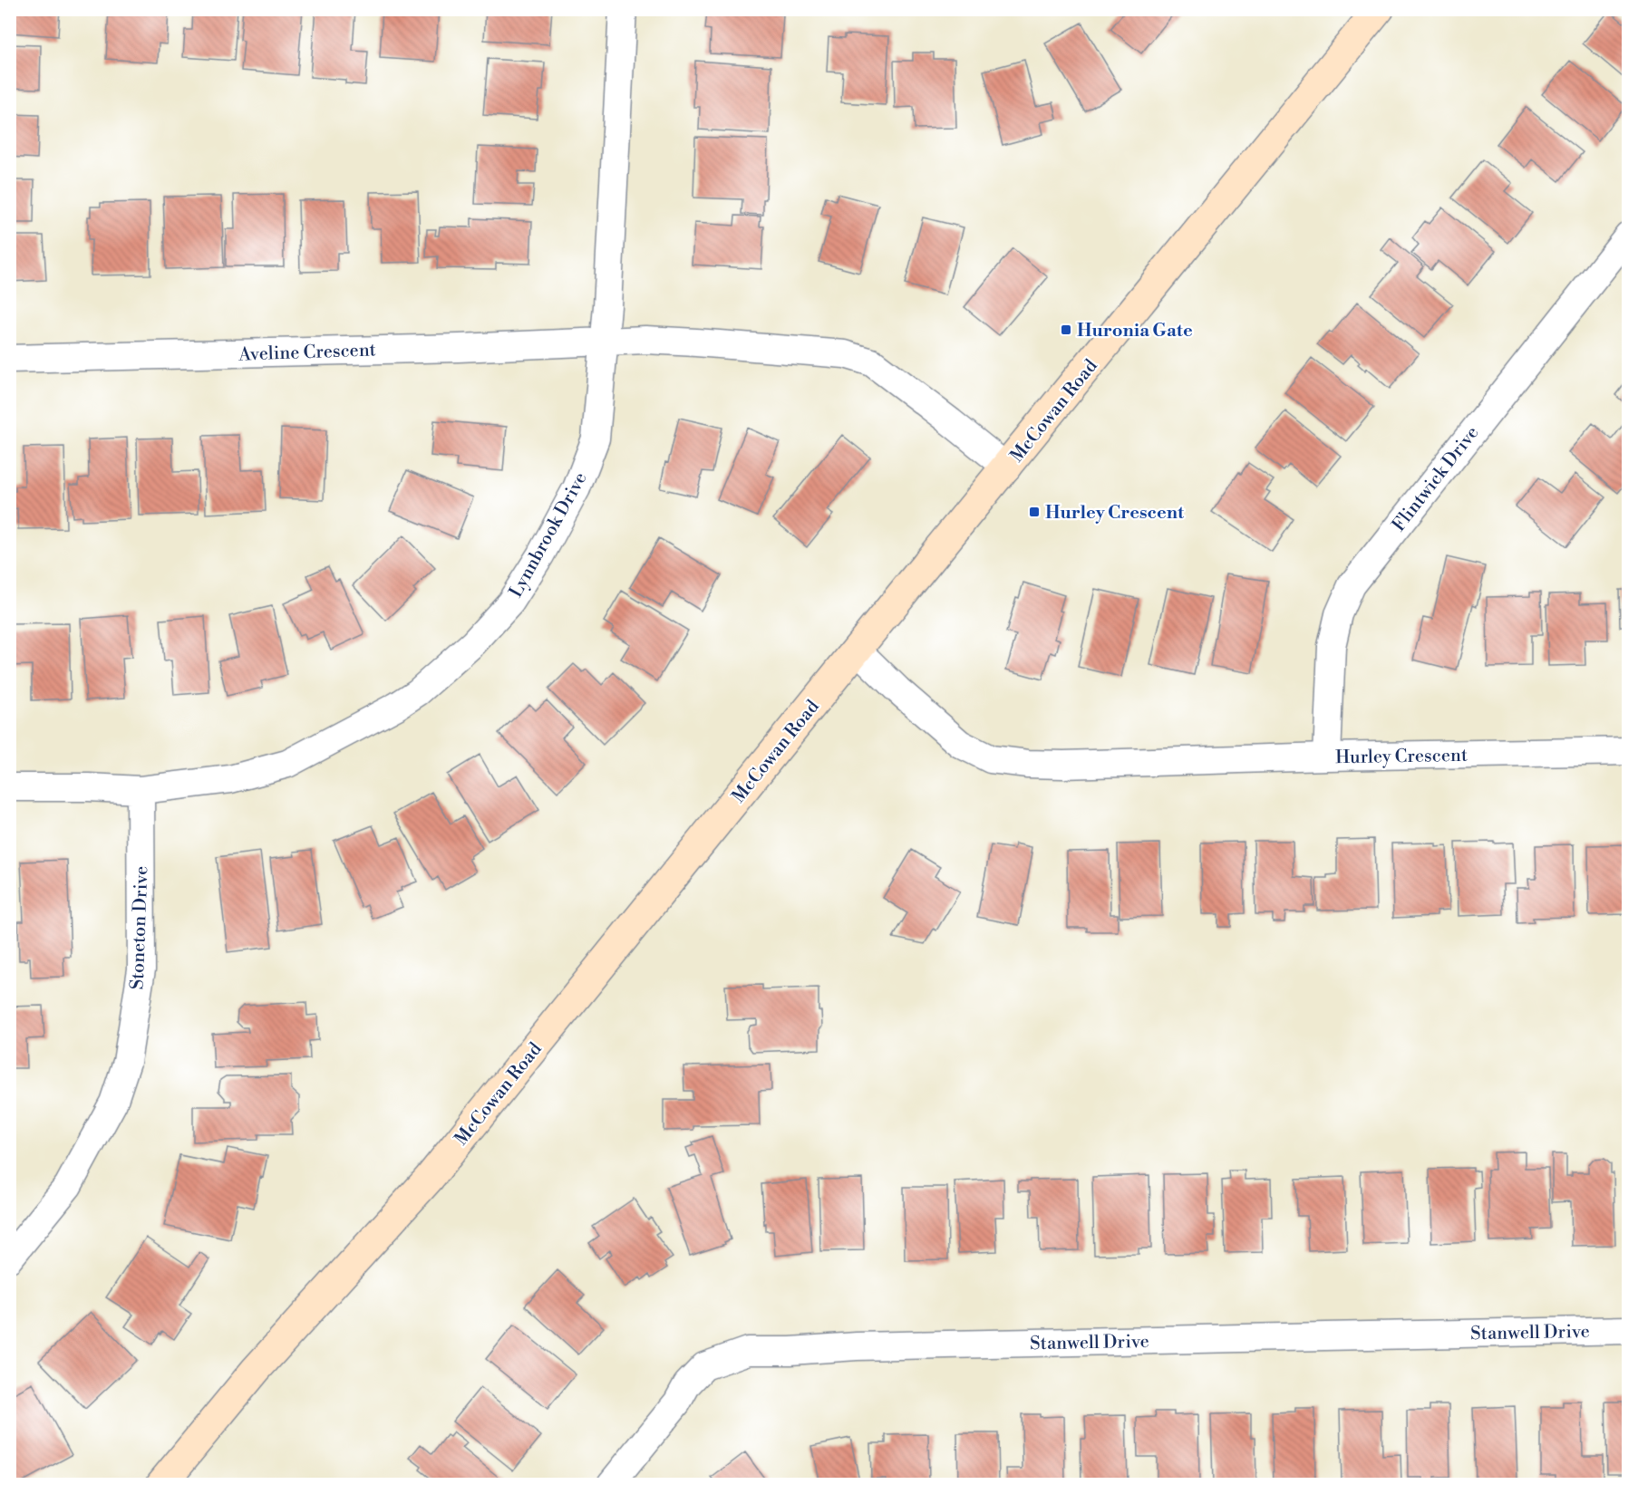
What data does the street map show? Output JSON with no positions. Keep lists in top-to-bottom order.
{
  "streets": {
    "main road": ["McCowan Road"],
    "street": [
      "Aveline Crescent",
      "Flintwick Drive",
      "Lynnbrook Drive",
      "Hurley Crescent",
      "Stoneton Drive",
      "Stanwell Drive"
    ]
  },
  "crossings": [
    ["Aveline Crescent", "Lynnbrook Drive"],
    ["McCowan Road", "Hurley Crescent"],
    ["Flintwick Drive", "Hurley Crescent"],
    ["Lynnbrook Drive", "Stoneton Drive"]
  ],
  "places": {
    "transit": ["Huronia Gate", "Hurley Crescent"]
  }
}
